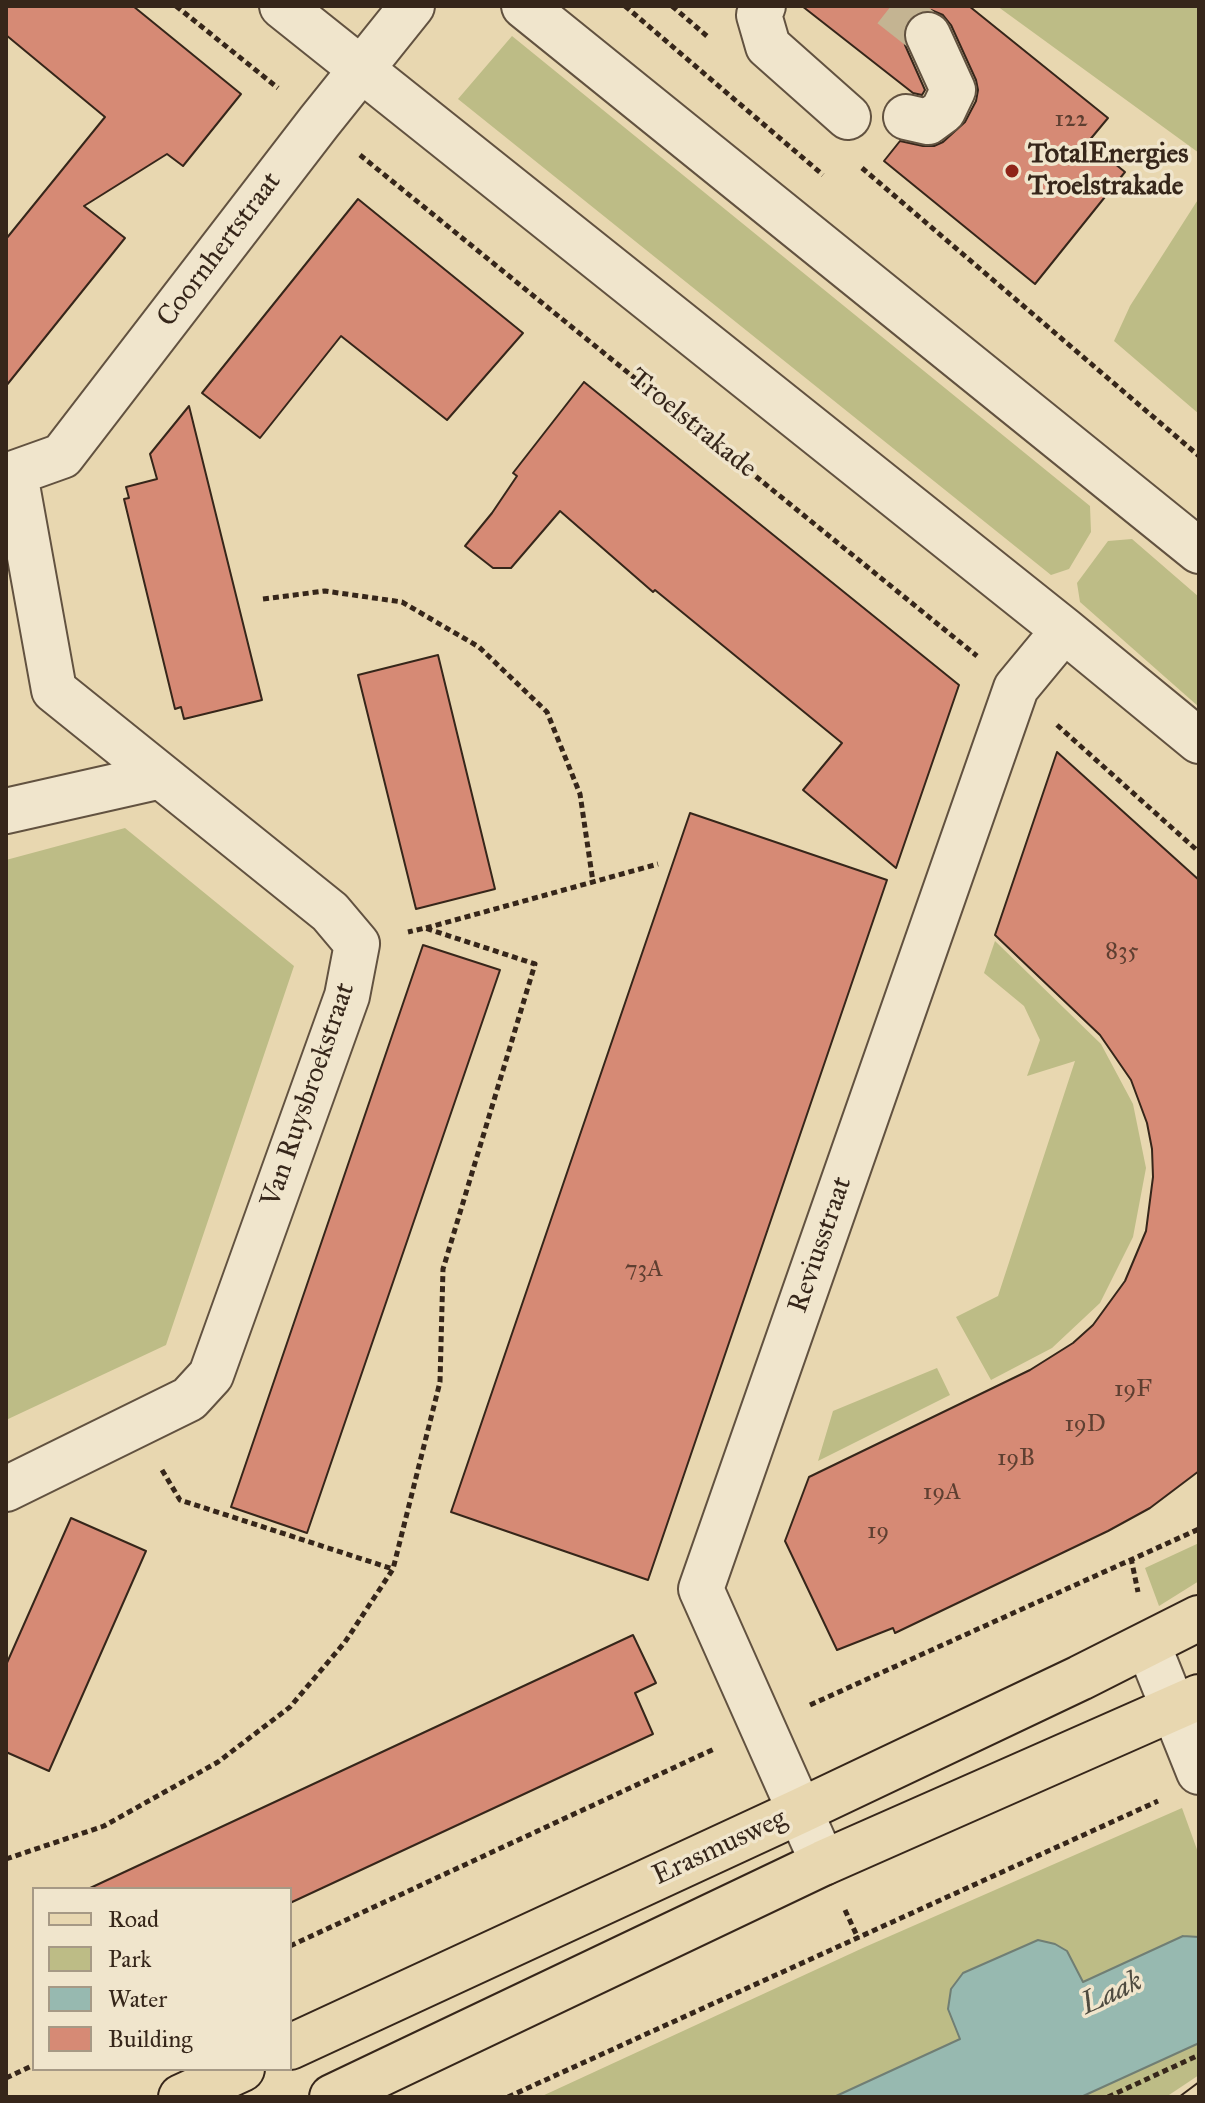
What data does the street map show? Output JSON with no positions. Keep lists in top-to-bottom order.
{
  "streets": {
    "main road": ["Erasmusweg"],
    "street": ["Coornhertstraat", "Van Ruysbroekstraat", "Reviusstraat"],
    "path": ["Troelstrakade"]
  },
  "crossings": [
    ["Coornhertstraat", "Troelstrakade"],
    ["Coornhertstraat", "Van Ruysbroekstraat"],
    ["Troelstrakade", "Reviusstraat"],
    ["Reviusstraat", "Erasmusweg"]
  ],
  "water": ["Laak"],
  "places": ["TotalEnergies Troelstrakade"],
  "house_numbers": [
    "122",
    "835",
    "73A",
    "19F",
    "19D",
    "19B",
    "19A",
    "19"
  ],
  "legend": [
    "Road",
    "Park",
    "Water",
    "Building"
  ]
}
